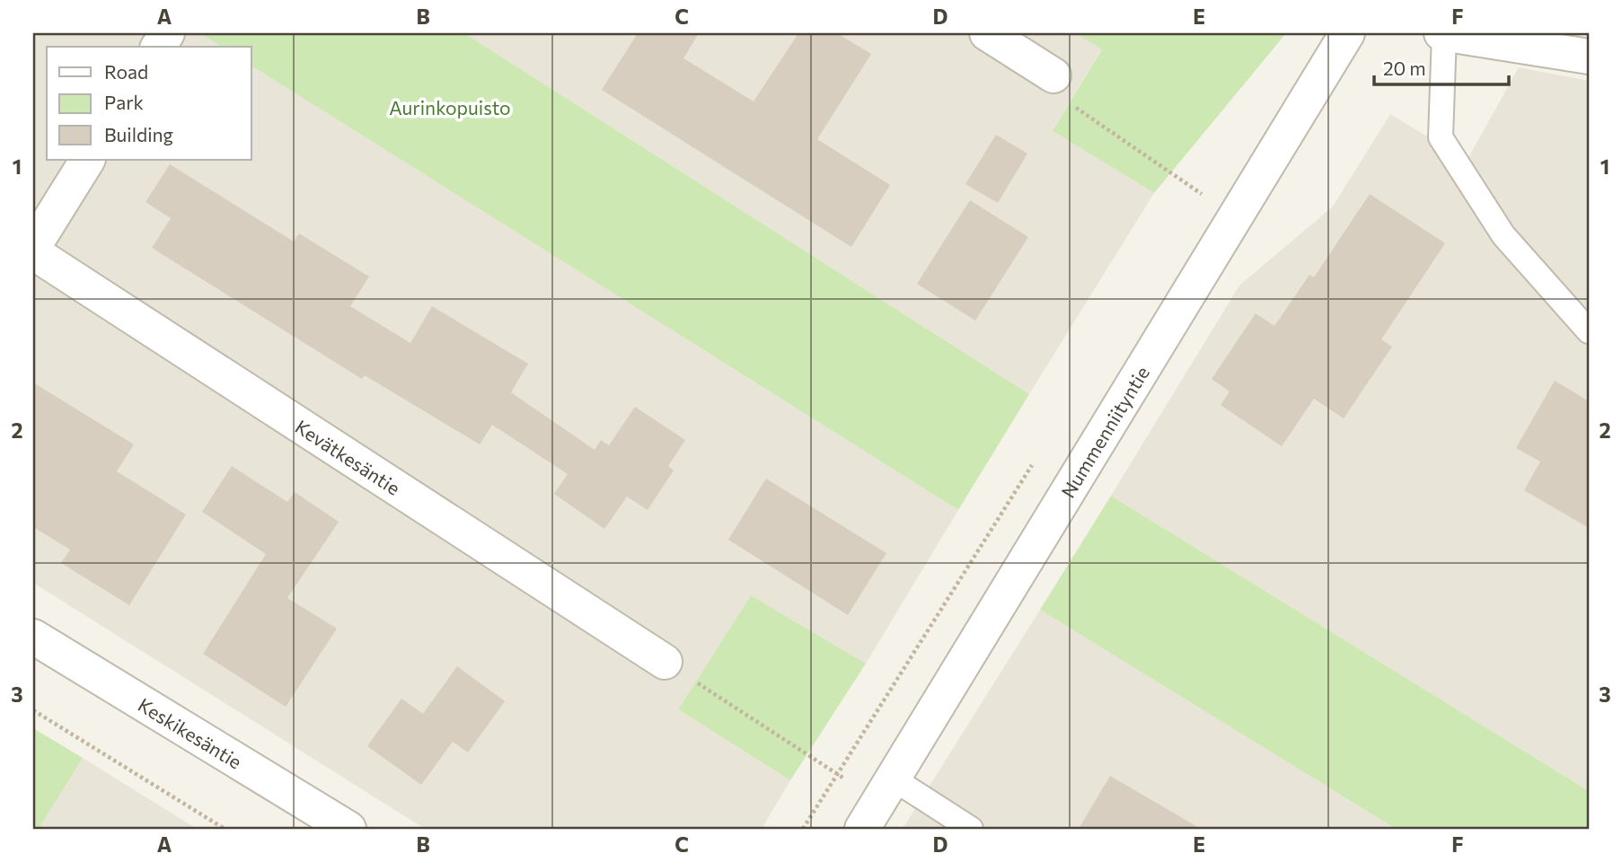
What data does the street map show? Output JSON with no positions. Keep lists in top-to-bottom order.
{
  "streets": {
    "street": ["Nummenniityntie", "Kevätkesäntie", "Keskikesäntie"]
  },
  "parks": ["Aurinkopuisto"],
  "legend": ["Road", "Park", "Building"],
  "scale_bar": "20 m",
  "grid": {
    "columns": [
      "A",
      "B",
      "C",
      "D",
      "E",
      "F"
    ],
    "rows": ["1", "2", "3"]
  }
}
